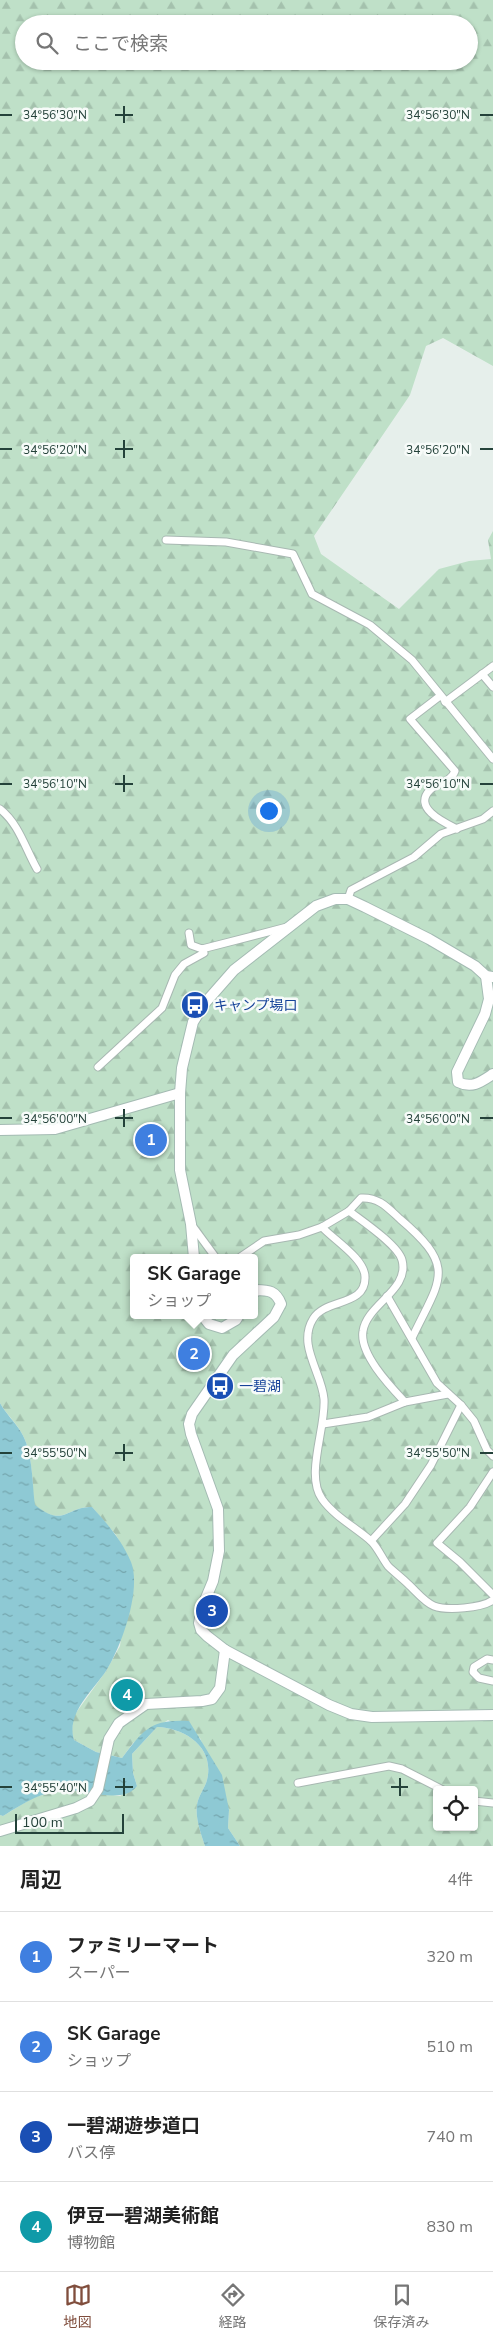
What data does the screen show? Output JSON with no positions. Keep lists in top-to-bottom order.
{
  "places": {
    "bus stop": ["キャンプ場口", "一碧湖"]
  },
  "scale_bar": "100 m",
  "page": {
    "search": "ここで検索",
    "pins": [
      "1",
      "2",
      "3",
      "4"
    ],
    "popup": ["SK Garage", "ショップ"],
    "scale": "100 m",
    "heading": ["周辺", "4件"],
    "list": [
      {
        "mark": "1",
        "name": "ファミリーマート",
        "note": "スーパー",
        "value": "320 m"
      },
      {
        "mark": "2",
        "name": "SK Garage",
        "note": "ショップ",
        "value": "510 m"
      },
      {
        "mark": "3",
        "name": "一碧湖遊歩道口",
        "note": "バス停",
        "value": "740 m"
      },
      {
        "mark": "4",
        "name": "伊豆一碧湖美術館",
        "note": "博物館",
        "value": "830 m"
      }
    ],
    "nav": ["地図", "経路", "保存済み"]
  },
  "coordinates": [
    "34°56'30\"N",
    "34°56'20\"N",
    "34°56'10\"N",
    "34°56'00\"N",
    "34°55'50\"N",
    "34°55'40\"N"
  ]
}
